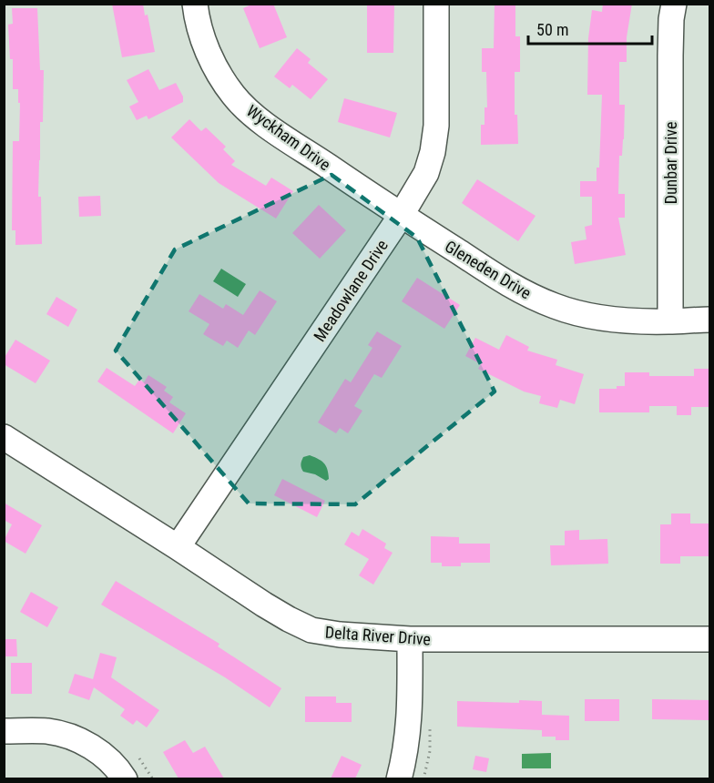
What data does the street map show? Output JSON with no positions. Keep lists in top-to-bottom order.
{
  "streets": {
    "street": [
      "Wyckham Drive",
      "Dunbar Drive",
      "Gleneden Drive",
      "Meadowlane Drive",
      "Delta River Drive"
    ]
  },
  "crossings": [
    ["Wyckham Drive", "Gleneden Drive"],
    ["Wyckham Drive", "Meadowlane Drive"],
    ["Dunbar Drive", "Gleneden Drive"],
    ["Gleneden Drive", "Meadowlane Drive"],
    ["Meadowlane Drive", "Delta River Drive"]
  ],
  "scale_bar": "50 m"
}
